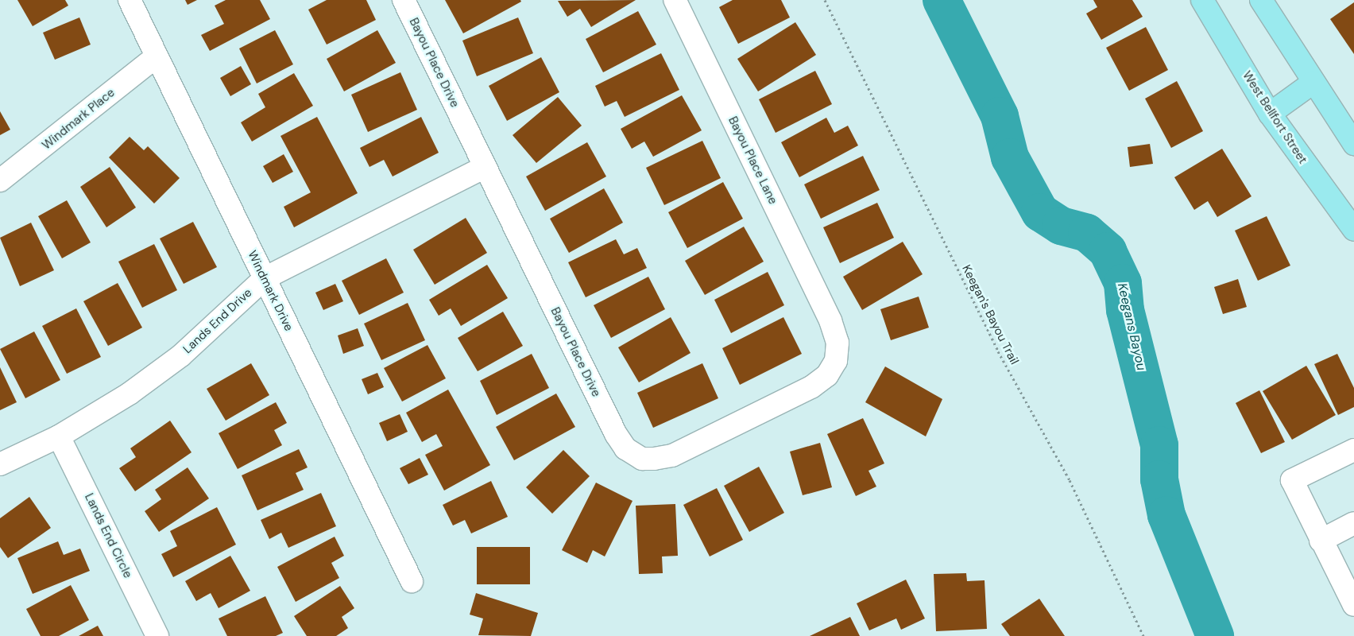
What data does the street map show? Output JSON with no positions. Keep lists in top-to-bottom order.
{
  "streets": {
    "main road": ["West Bellfort Street"],
    "street": [
      "Bayou Place Drive",
      "Windmark Place",
      "Bayou Place Lane",
      "Windmark Drive",
      "Lands End Drive",
      "Lands End Circle"
    ],
    "path": ["Keegan's Bayou Trail"]
  },
  "crossings": [
    ["Bayou Place Drive", "Bayou Place Lane"],
    ["Bayou Place Drive", "Lands End Drive"],
    ["Windmark Place", "Windmark Drive"],
    ["Windmark Drive", "Lands End Drive"],
    ["Lands End Drive", "Lands End Circle"]
  ],
  "water": ["Keegans Bayou"]
}
